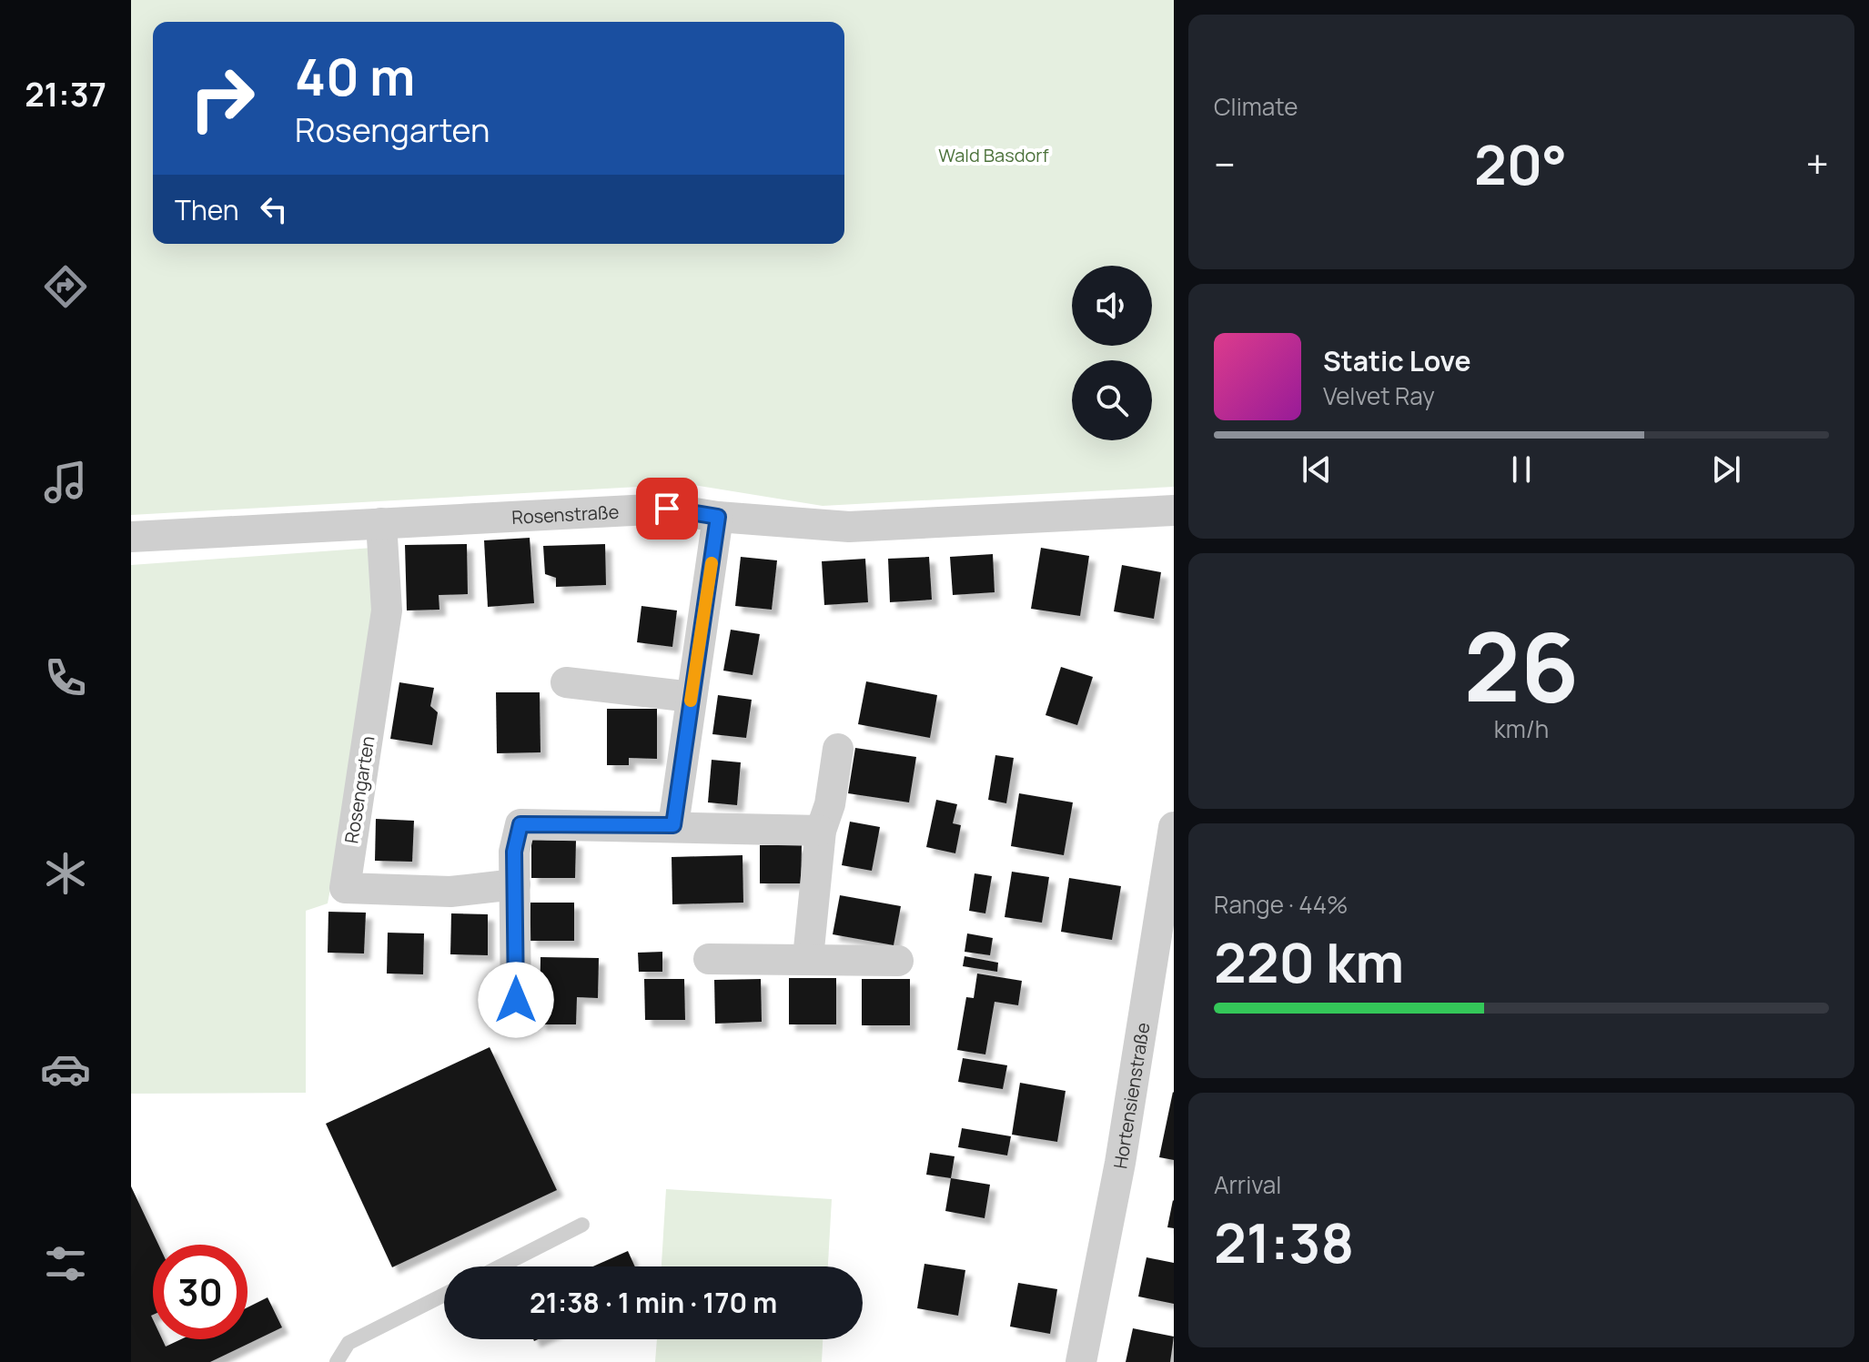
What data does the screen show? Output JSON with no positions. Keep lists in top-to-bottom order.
{
  "streets": {
    "street": ["Rosenstraße", "Rosengarten", "Hortensienstraße"]
  },
  "crossings": [
    ["Rosenstraße", "Rosengarten"]
  ],
  "parks": ["Wald Basdorf"],
  "page": {
    "tabs": "21:37",
    "tile": [
      "Climate",
      ["26", "km/h"],
      ["Range · 44%", "220 km"],
      ["Arrival", "21:38"]
    ],
    "turn": ["40 m", "Rosengarten"],
    "heat": ["−", "20°", "+"],
    "then": "Then",
    "song": ["Static Love", "Velvet Ray"],
    "limit": "30",
    "trip": "21:38 · 1 min · 170 m"
  }
}
